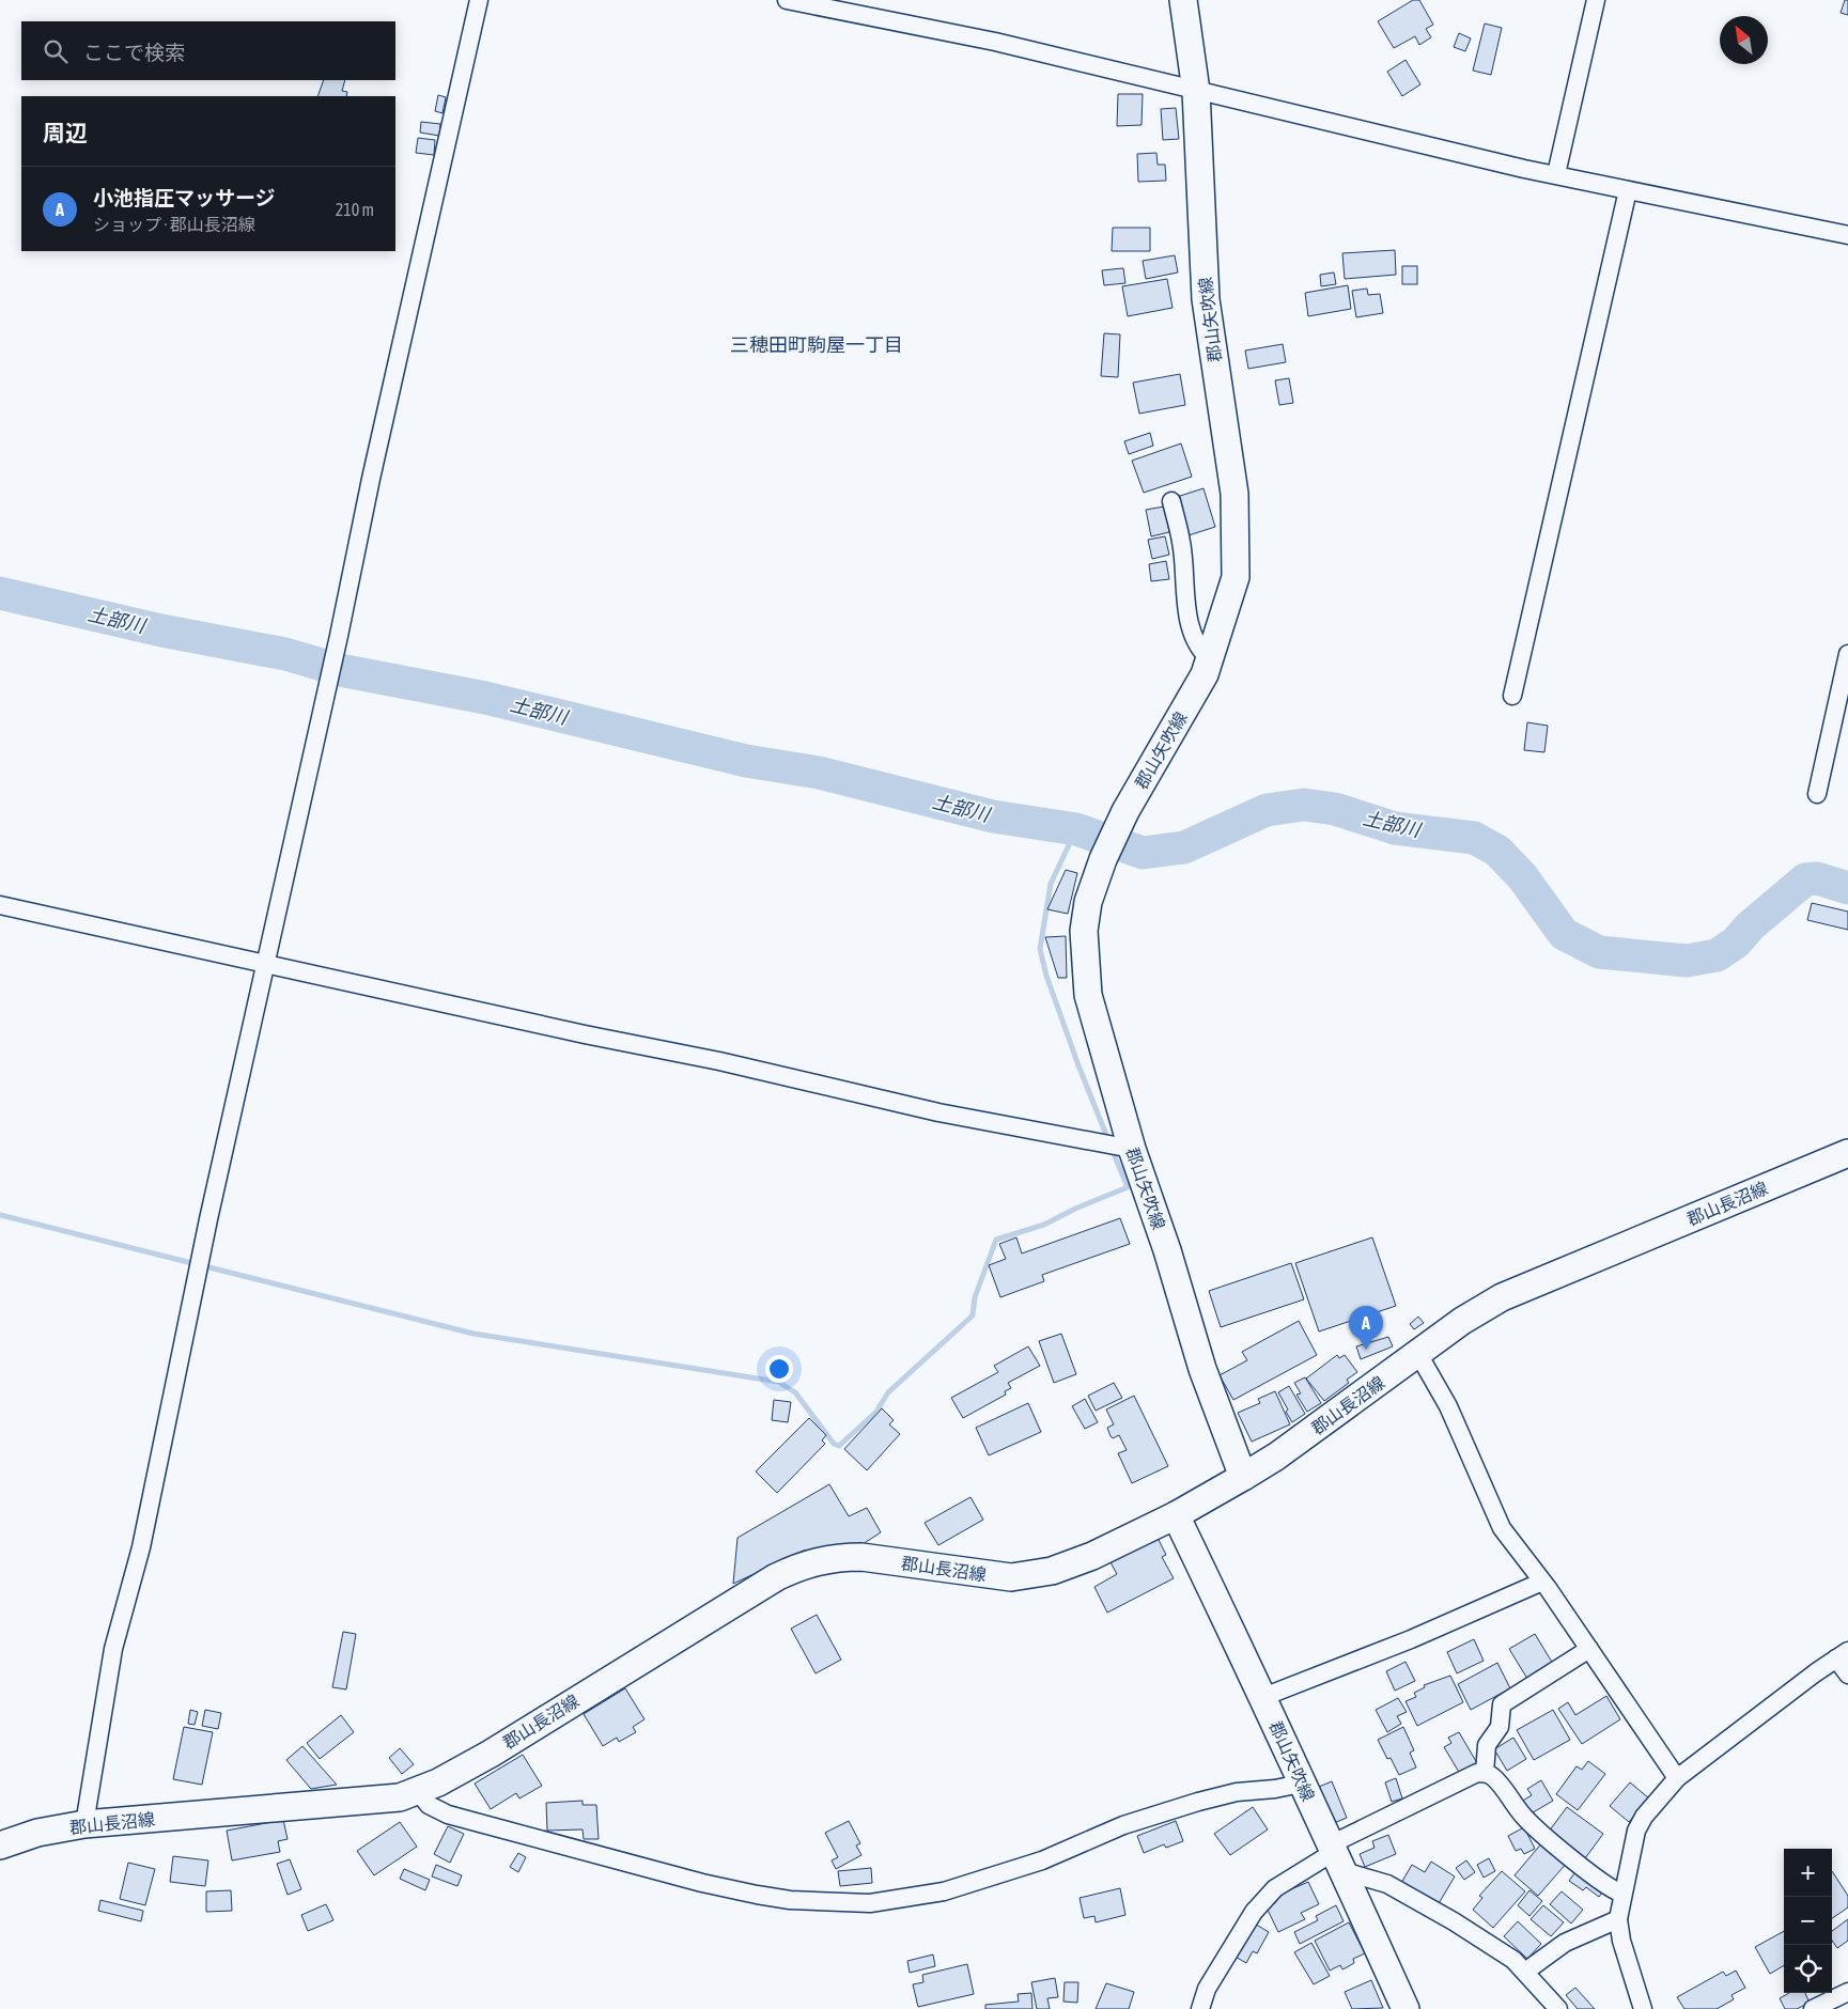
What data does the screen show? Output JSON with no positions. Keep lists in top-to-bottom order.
{
  "streets": {
    "main road": ["郡山矢吹線", "郡山長沼線"]
  },
  "crossings": [
    ["郡山矢吹線", "郡山長沼線"]
  ],
  "districts": ["三穂田町駒屋一丁目"],
  "water": ["土部川"],
  "north": "top left",
  "page": {
    "search": "ここで検索",
    "heading": "周辺",
    "list": [
      {
        "mark": "A",
        "name": "小池指圧マッサージ",
        "note": "ショップ · 郡山長沼線",
        "value": "210 m"
      }
    ],
    "pins": "A",
    "map_buttons": ["+", "−"]
  }
}
